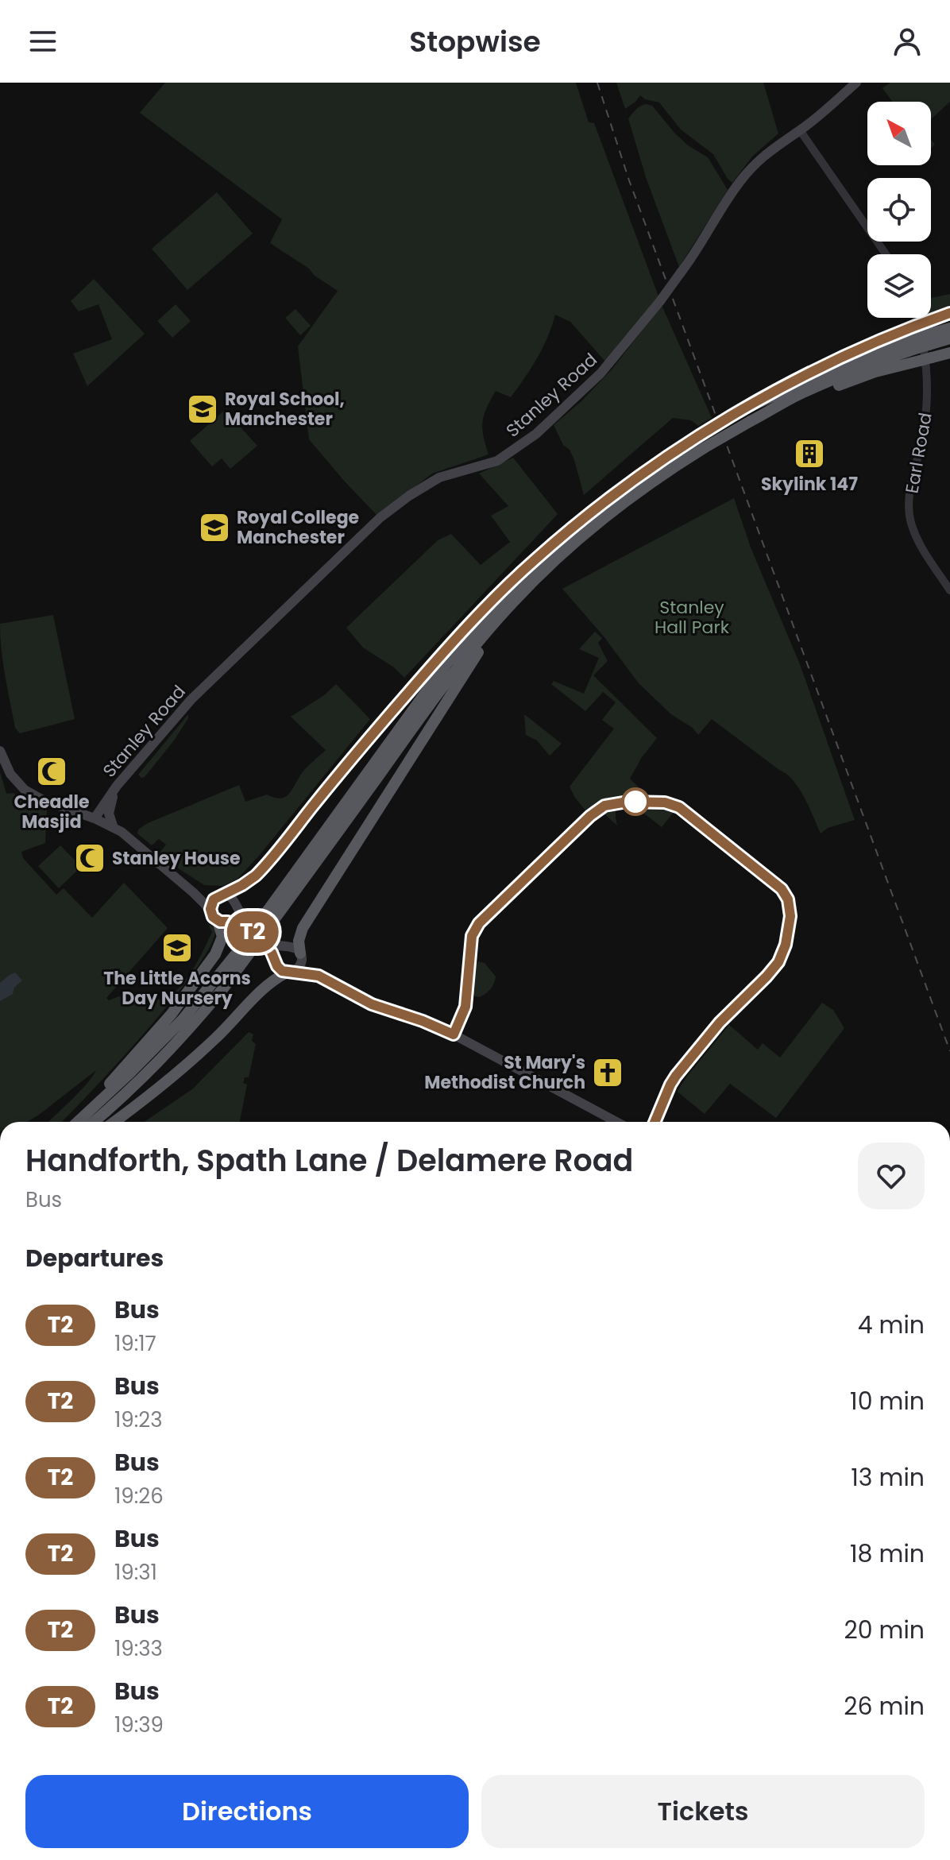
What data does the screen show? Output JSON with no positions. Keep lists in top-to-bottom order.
{
  "streets": {
    "main road": ["Stanley Road"],
    "street": ["Earl Road"]
  },
  "parks": ["Stanley Hall Park"],
  "places": {
    "school or university": ["Royal School, Manchester", "Royal College Manchester", "The Little Acorns Day Nursery"],
    "building": ["Skylink 147"],
    "mosque": ["Cheadle Masjid", "Stanley House"],
    "church": ["St Mary's Methodist Church"]
  },
  "lines": ["bus line T2"],
  "north": "top left",
  "page": {
    "header": "Stopwise",
    "on_map": "T2",
    "heading": [
      ["Handforth, Spath Lane / Delamere Road", "Bus"],
      "Departures"
    ],
    "list": [
      {
        "mark": "T2",
        "name": "Bus",
        "note": "19:17",
        "value": "4 min"
      },
      {
        "mark": "T2",
        "name": "Bus",
        "note": "19:23",
        "value": "10 min"
      },
      {
        "mark": "T2",
        "name": "Bus",
        "note": "19:26",
        "value": "13 min"
      },
      {
        "mark": "T2",
        "name": "Bus",
        "note": "19:31",
        "value": "18 min"
      },
      {
        "mark": "T2",
        "name": "Bus",
        "note": "19:33",
        "value": "20 min"
      },
      {
        "mark": "T2",
        "name": "Bus",
        "note": "19:39",
        "value": "26 min"
      }
    ],
    "buttons": ["Directions", "Tickets"]
  }
}
